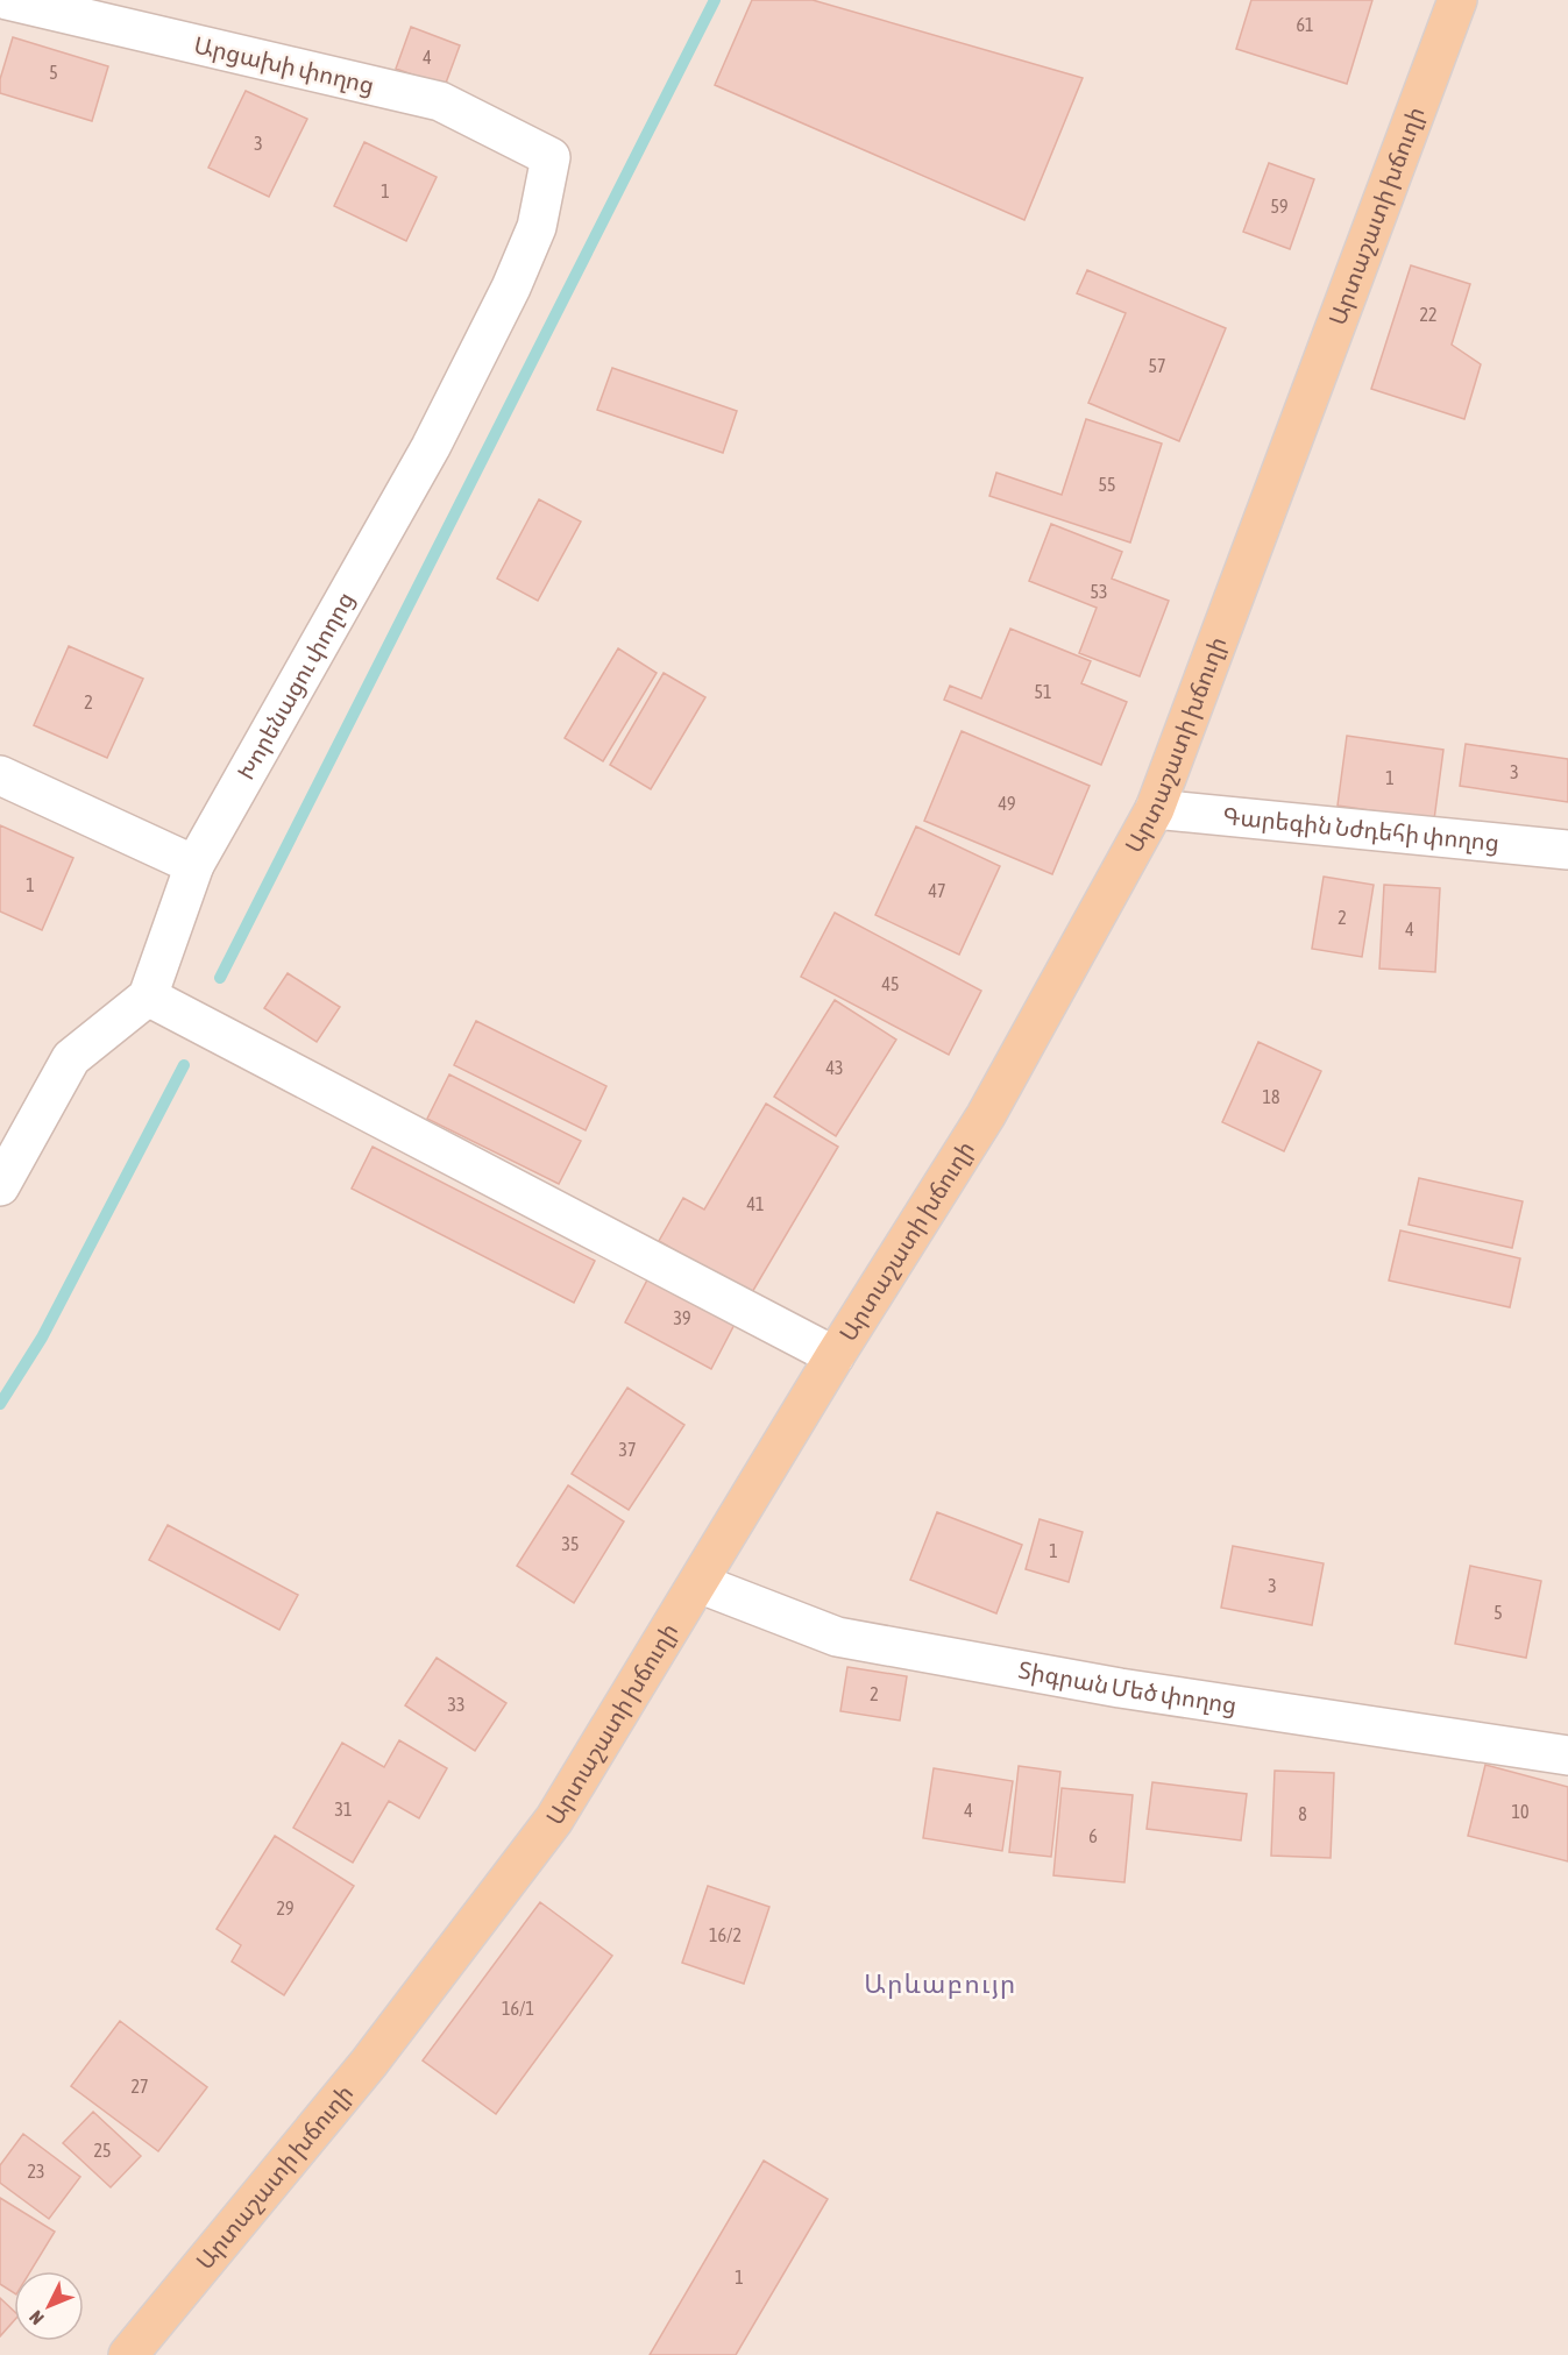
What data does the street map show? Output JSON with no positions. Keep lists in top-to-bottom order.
{
  "streets": {
    "main road": ["Արտաշատի խճուղի"],
    "street": [
      "Արցախի փողոց",
      "Խորենացու փողոց",
      "Գարեգին Նժդեհի փողոց",
      "Տիգրան Մեծ փողոց"
    ]
  },
  "crossings": [
    ["Արցախի փողոց", "Խորենացու փողոց"],
    ["Արտաշատի խճուղի", "Գարեգին Նժդեհի փողոց"],
    ["Արտաշատի խճուղի", "Տիգրան Մեծ փողոց"]
  ],
  "districts": ["Արևաբույր"],
  "house_numbers": [
    "61",
    "4",
    "5",
    "3",
    "1",
    "59",
    "22",
    "57",
    "55",
    "53",
    "51",
    "2",
    "3",
    "1",
    "49",
    "1",
    "47",
    "2",
    "4",
    "45",
    "43",
    "18",
    "41",
    "39",
    "37",
    "35",
    "1",
    "3",
    "5",
    "2",
    "33",
    "31",
    "4",
    "10",
    "8",
    "6",
    "29",
    "16/2",
    "16/1",
    "27",
    "25",
    "23",
    "1"
  ],
  "north": "bottom left"
}
